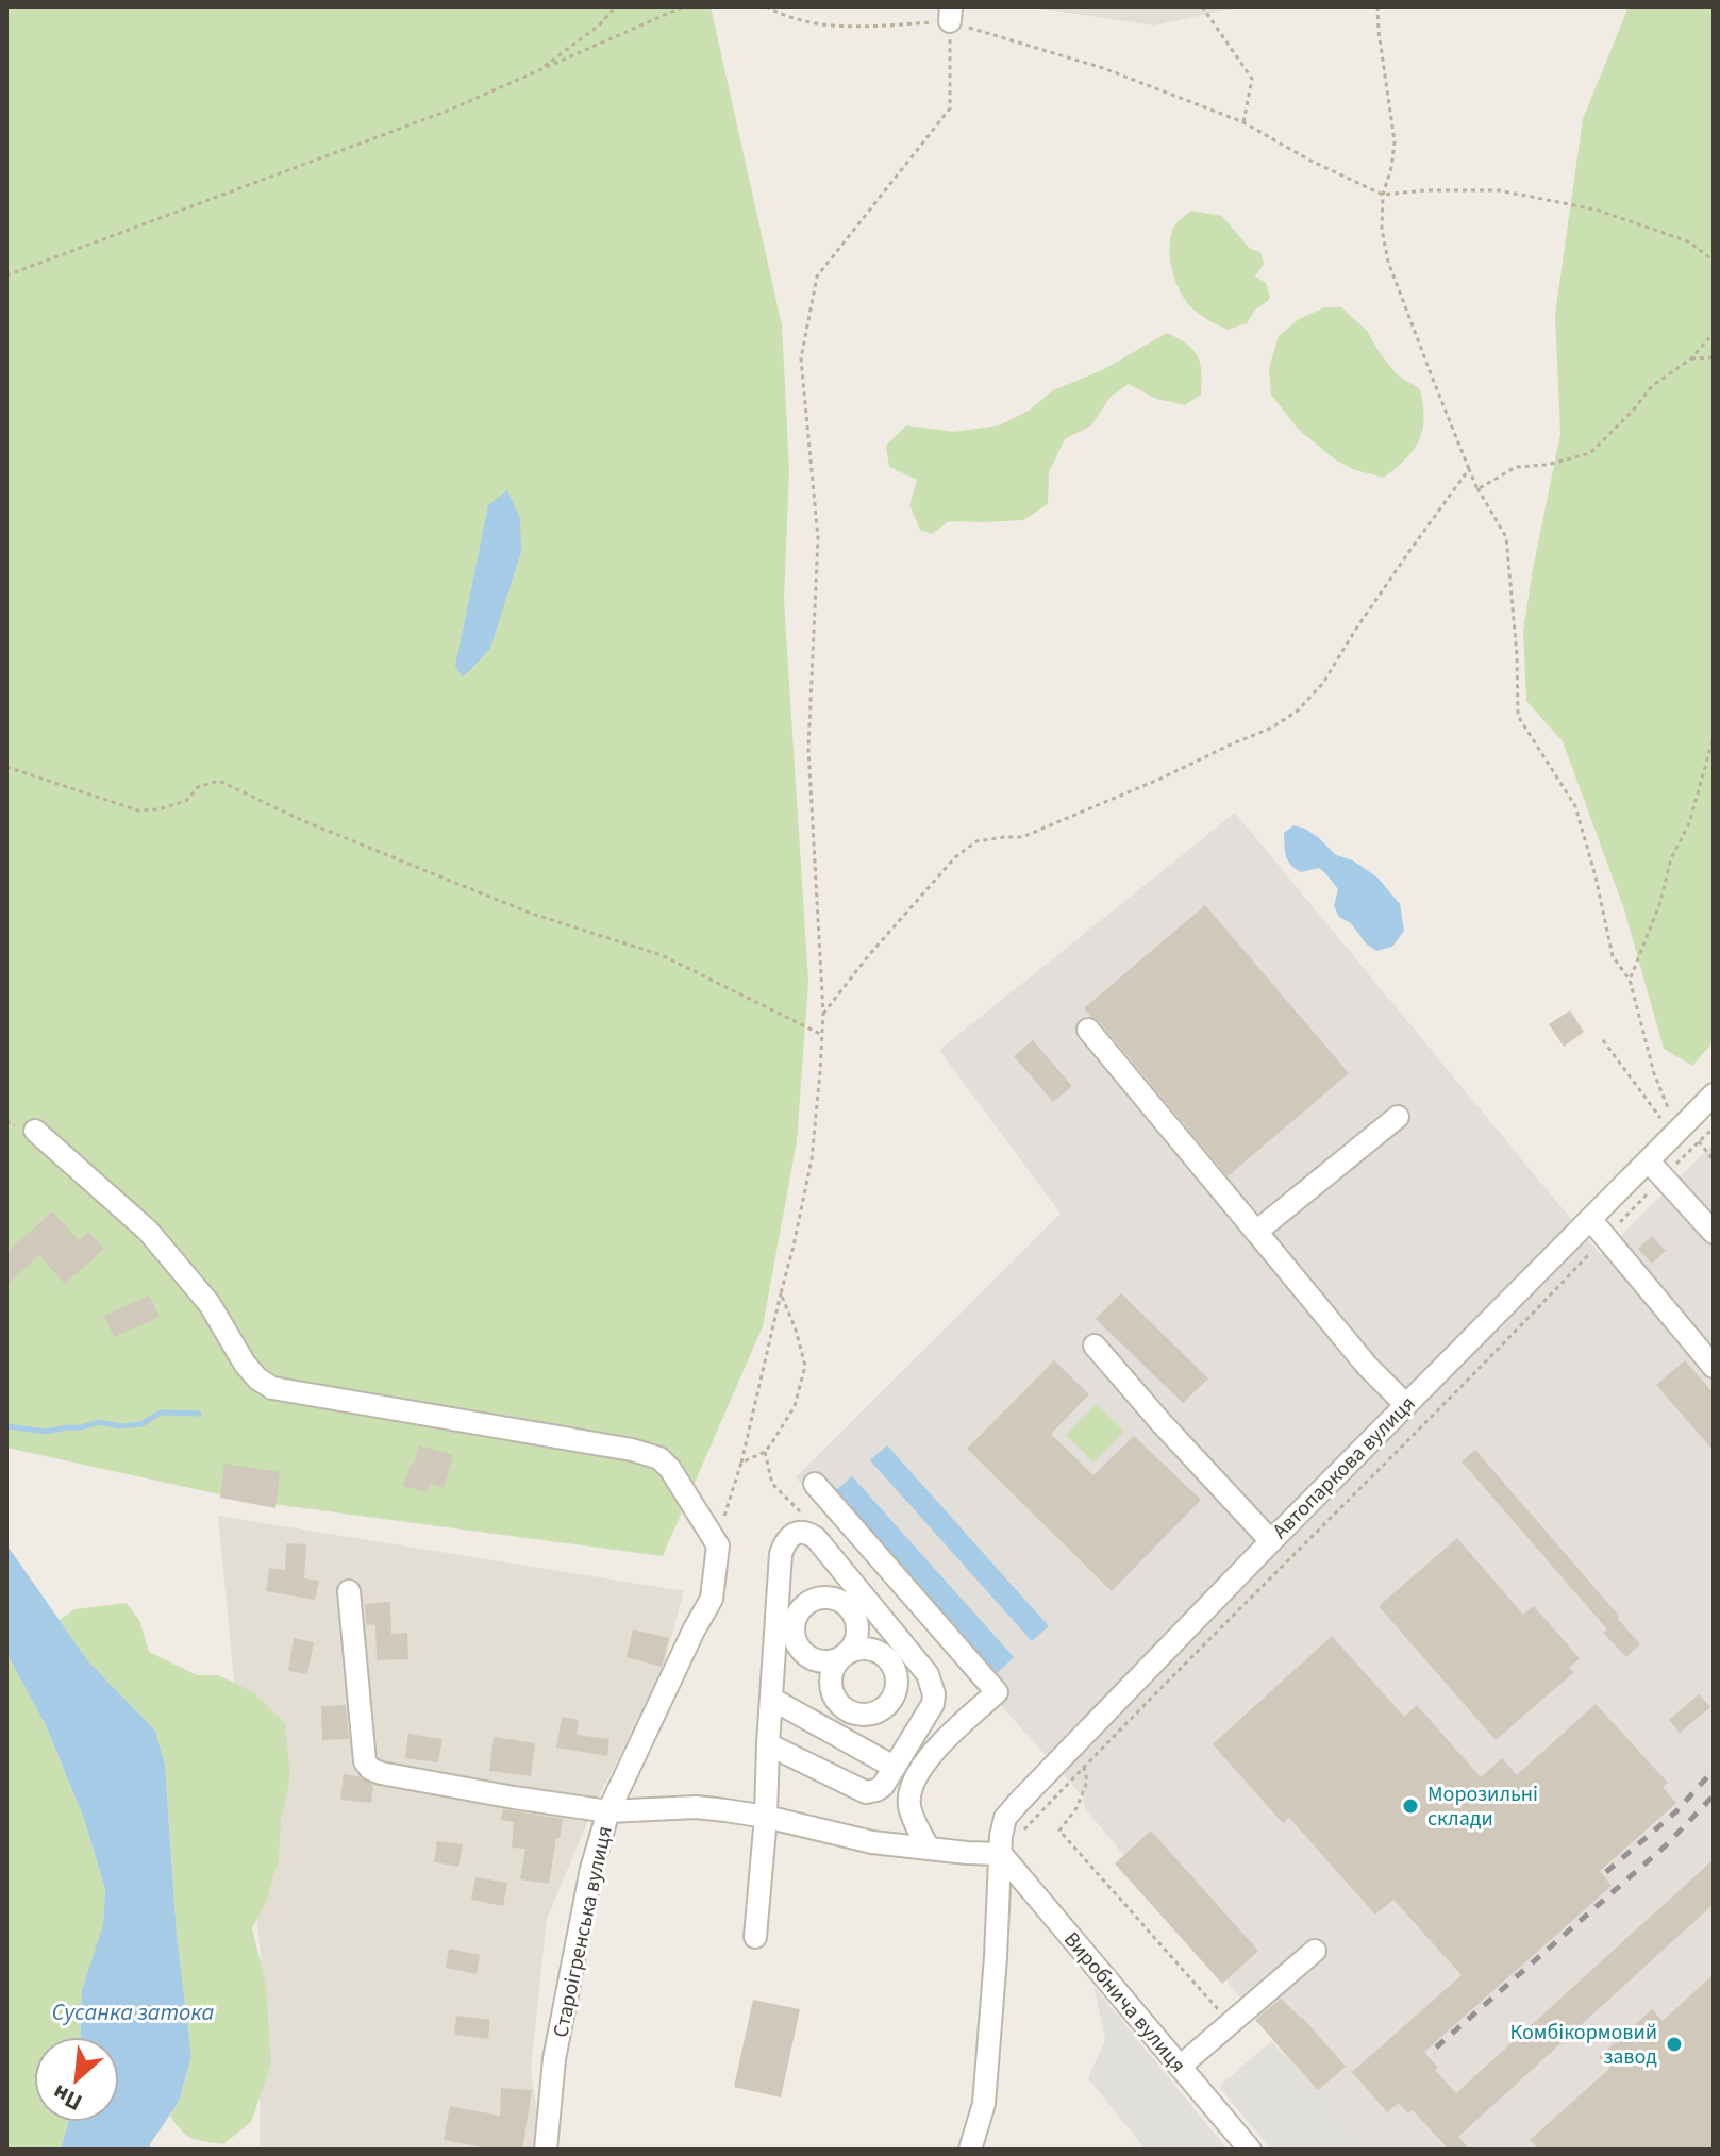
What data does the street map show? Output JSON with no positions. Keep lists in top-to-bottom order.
{
  "streets": {
    "street": ["Автопаркова вулиця", "Староігренська вулиця", "Виробнича вулиця"]
  },
  "crossings": [
    ["Автопаркова вулиця", "Виробнича вулиця"]
  ],
  "water": ["Сусанка затока"],
  "places": ["Морозильні склади", "Комбікормовий завод"],
  "north": "bottom left"
}
